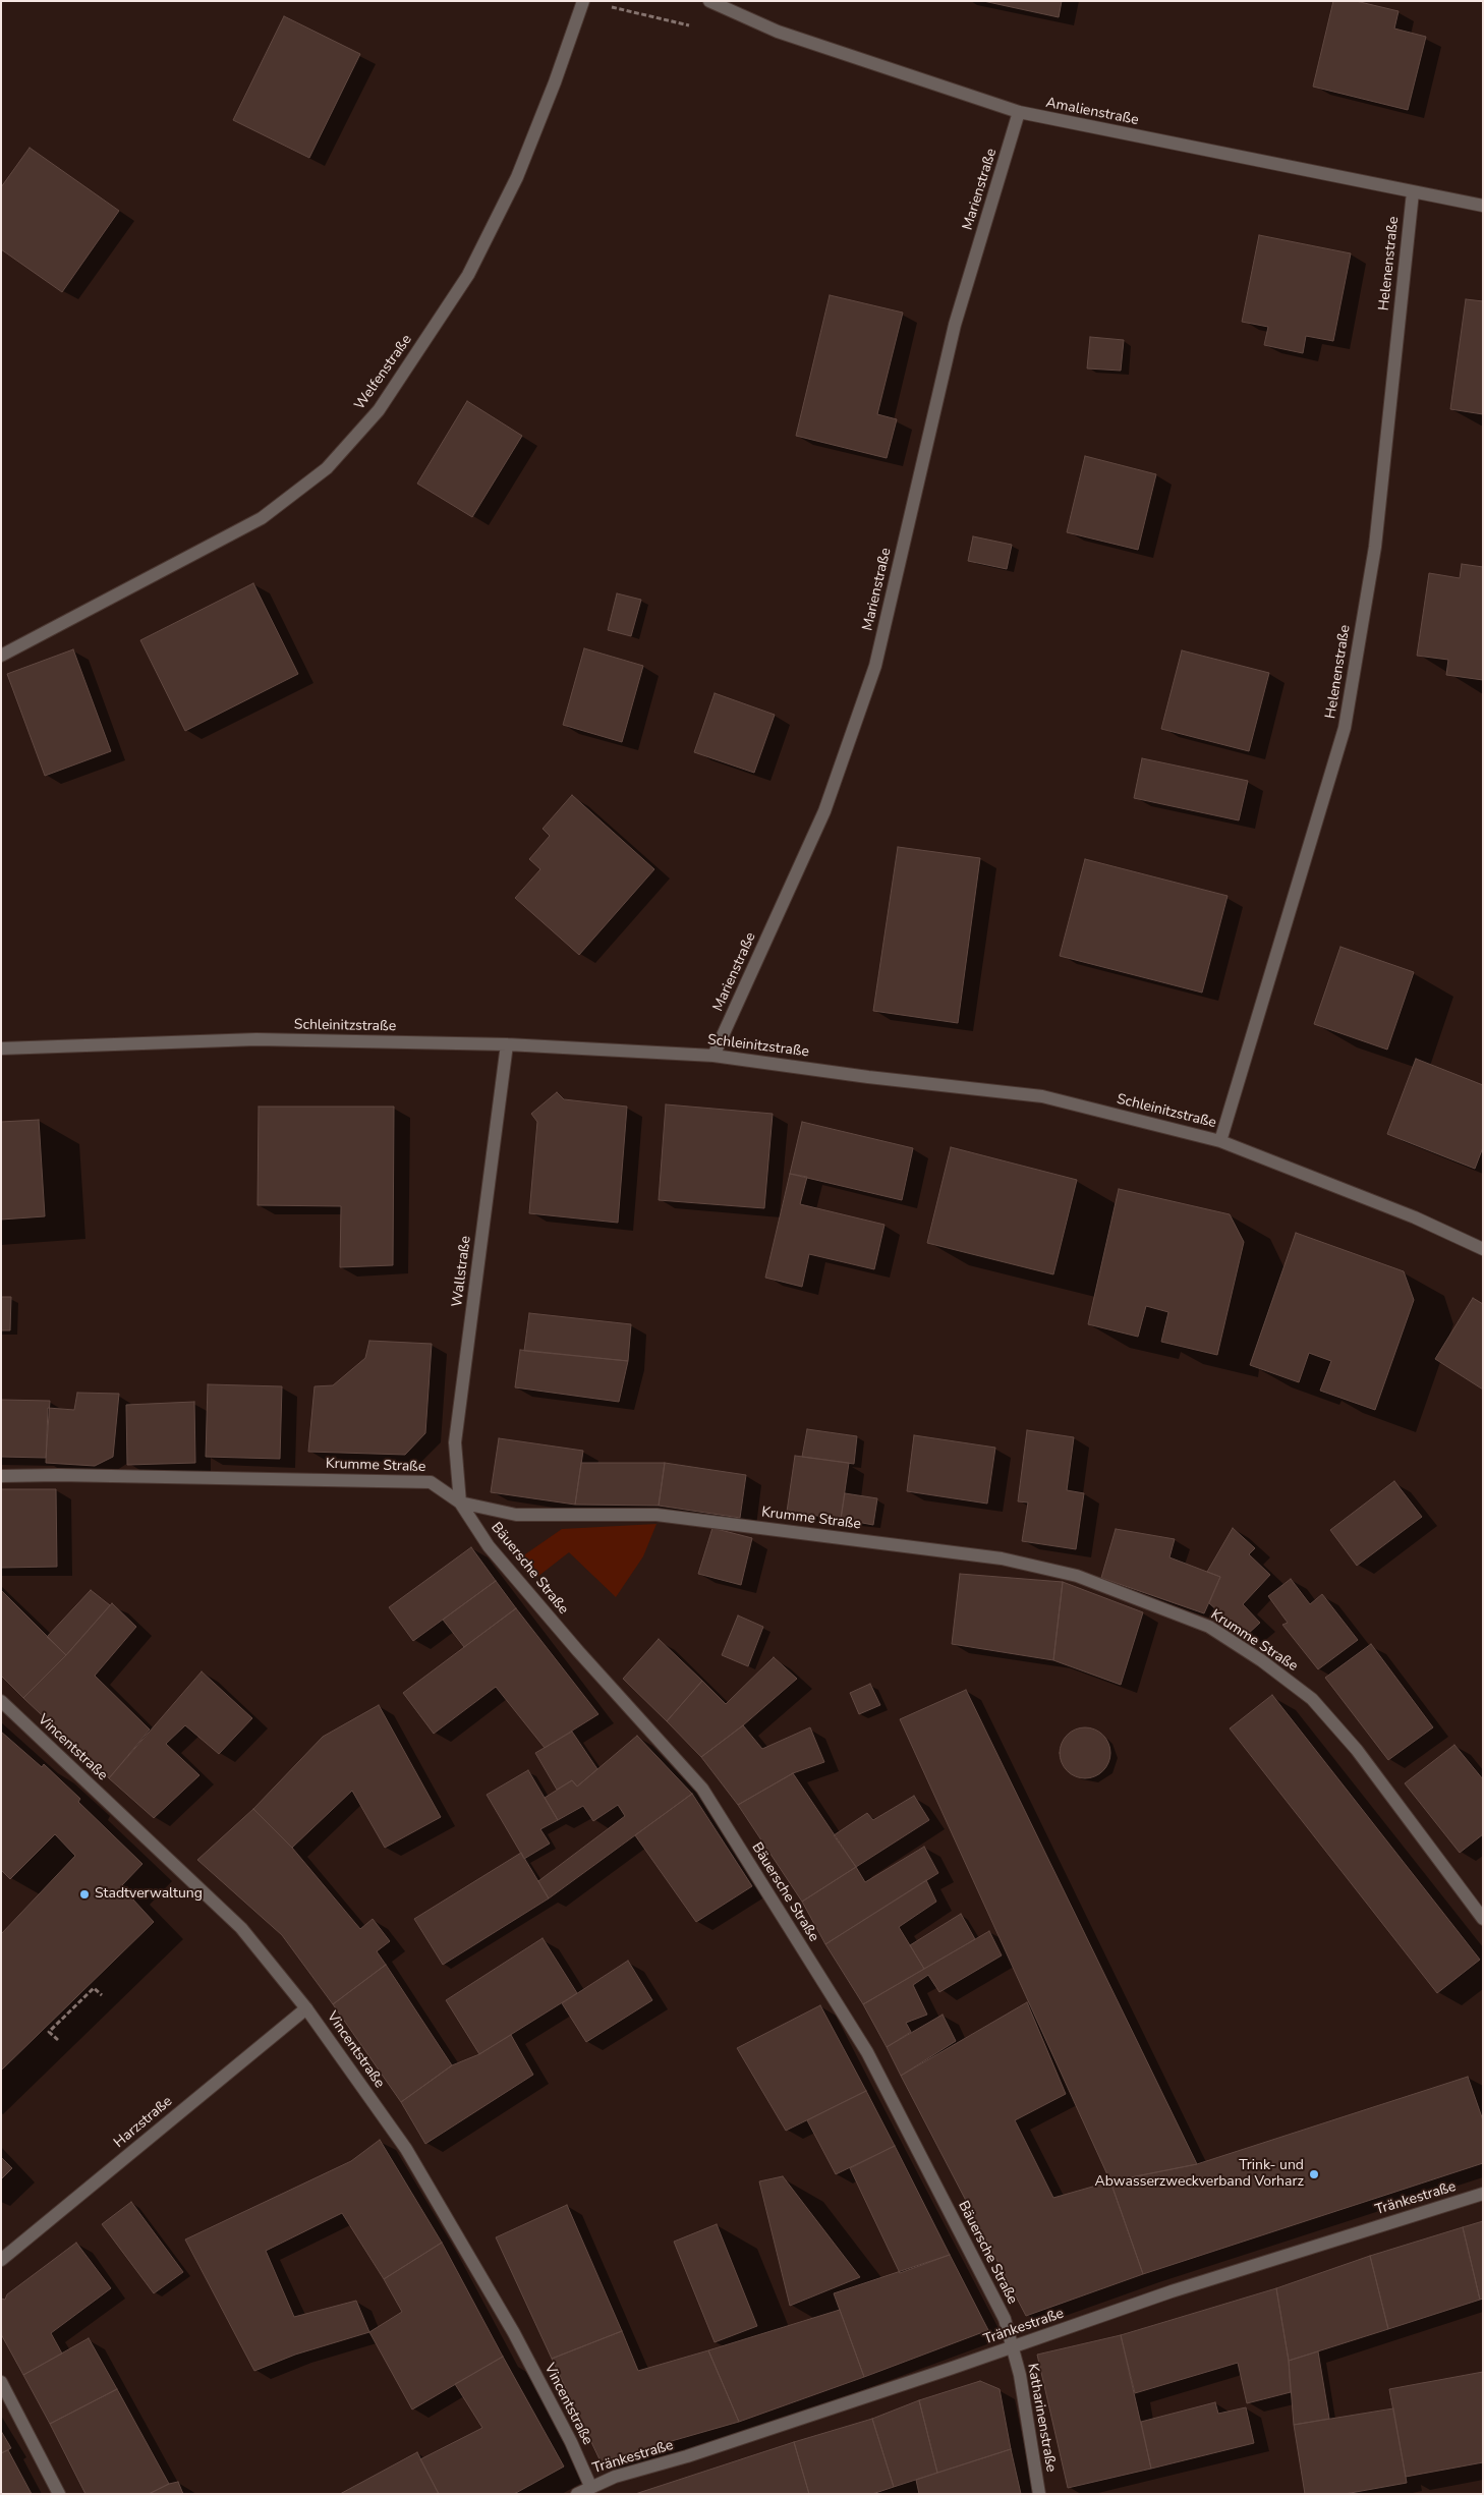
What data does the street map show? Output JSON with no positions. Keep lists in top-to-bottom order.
{
  "streets": {
    "street": [
      "Amalienstraße",
      "Marienstraße",
      "Helenenstraße",
      "Welfenstraße",
      "Schleinitzstraße",
      "Wallstraße",
      "Krumme Straße",
      "Bäuersche Straße",
      "Vincentstraße",
      "Harzstraße",
      "Tränkestraße",
      "Katharinenstraße"
    ]
  },
  "crossings": [
    ["Amalienstraße", "Marienstraße"],
    ["Amalienstraße", "Helenenstraße"],
    ["Marienstraße", "Schleinitzstraße"],
    ["Helenenstraße", "Schleinitzstraße"],
    ["Schleinitzstraße", "Wallstraße"],
    ["Wallstraße", "Krumme Straße"],
    ["Wallstraße", "Bäuersche Straße"],
    ["Krumme Straße", "Bäuersche Straße"],
    ["Bäuersche Straße", "Tränkestraße"],
    ["Bäuersche Straße", "Katharinenstraße"],
    ["Vincentstraße", "Harzstraße"],
    ["Vincentstraße", "Tränkestraße"],
    ["Tränkestraße", "Katharinenstraße"]
  ],
  "places": ["Stadtverwaltung", "Trink- und Abwasserzweckverband Vorharz"]
}
